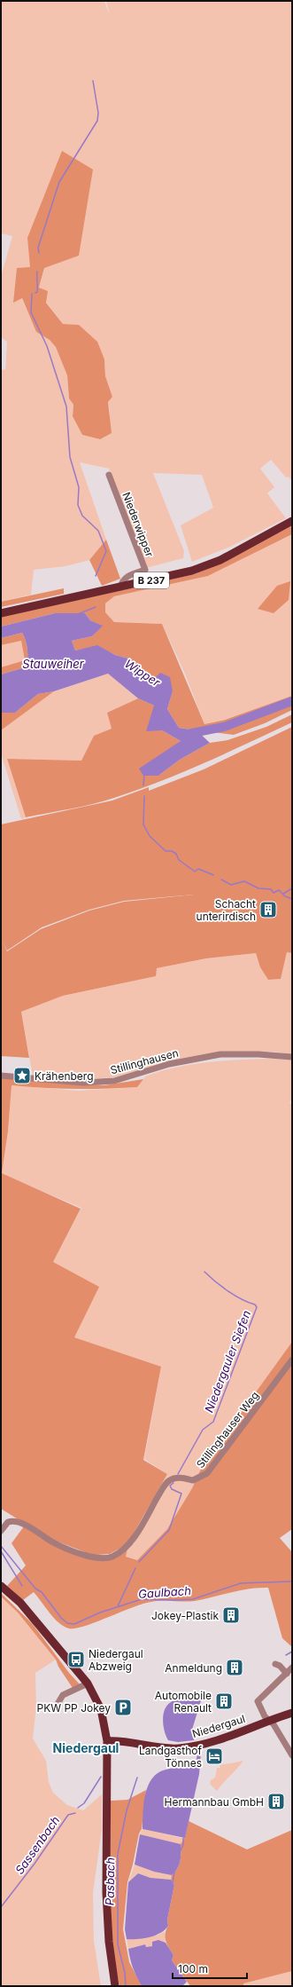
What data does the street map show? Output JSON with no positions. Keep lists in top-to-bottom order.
{
  "streets": {
    "main road": ["B 237", "Niedergaul"],
    "street": ["Niederwipper", "Stillinghausen", "Stillinghauser Weg"]
  },
  "crossings": [
    ["Niederwipper", "B 237"]
  ],
  "districts": ["Niedergaul"],
  "water": [
    "Stauweiher",
    "Wipper",
    "Niedergauler Siefen",
    "Gaulbach",
    "Sassenbach",
    "Pasbach"
  ],
  "places": {
    "building": [
      "Schacht unterirdisch",
      "Jokey-Plastik",
      "Anmeldung",
      "Automobile Renault",
      "Hermannbau GmbH"
    ],
    "place": ["Krähenberg"],
    "bus stop": ["Niedergaul Abzweig"],
    "parking": ["PKW PP Jokey"],
    "hotel": ["Landgasthof Tönnes"]
  },
  "scale_bar": "100 m"
}
